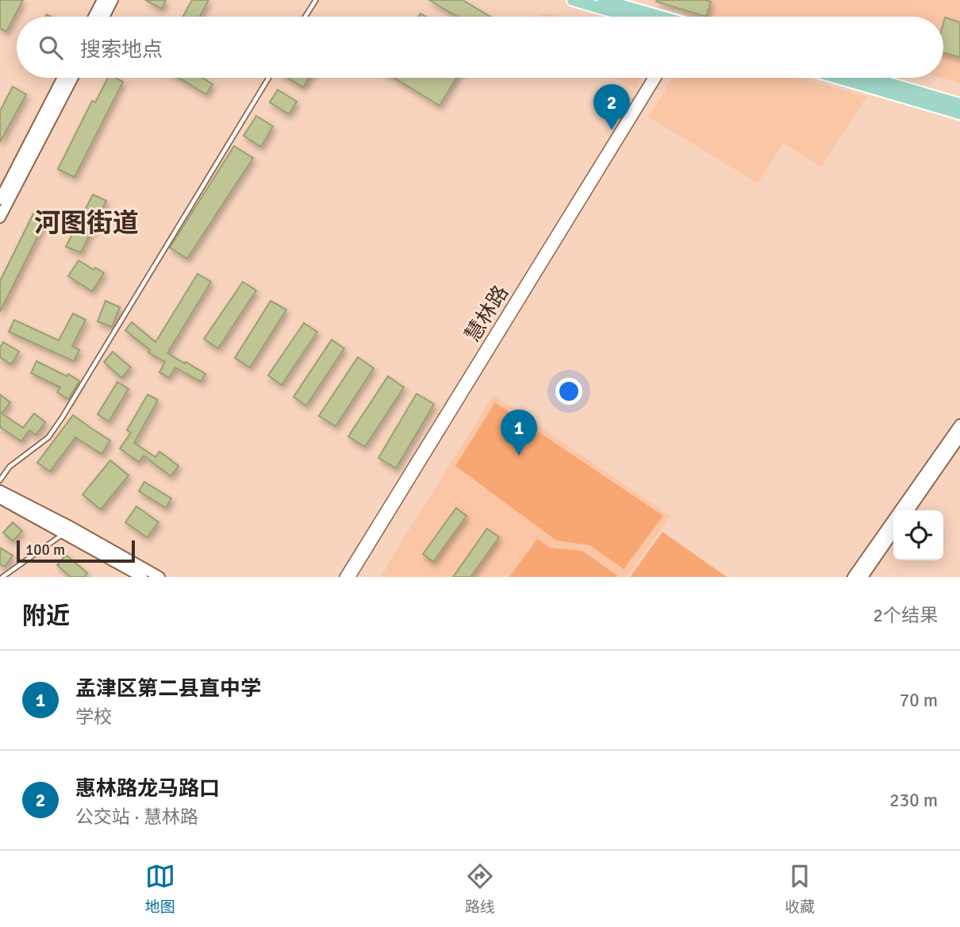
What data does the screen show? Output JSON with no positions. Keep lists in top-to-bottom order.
{
  "streets": {
    "street": ["慧林路"]
  },
  "districts": ["河图街道"],
  "scale_bar": "100 m",
  "page": {
    "search": "搜索地点",
    "pins": ["2", "1"],
    "scale": "100 m",
    "heading": ["附近", "2个结果"],
    "list": [
      {
        "mark": "1",
        "name": "孟津区第二县直中学",
        "note": "学校",
        "value": "70 m"
      },
      {
        "mark": "2",
        "name": "惠林路龙马路口",
        "note": "公交站 · 慧林路",
        "value": "230 m"
      }
    ],
    "nav": ["地图", "路线", "收藏"]
  }
}
